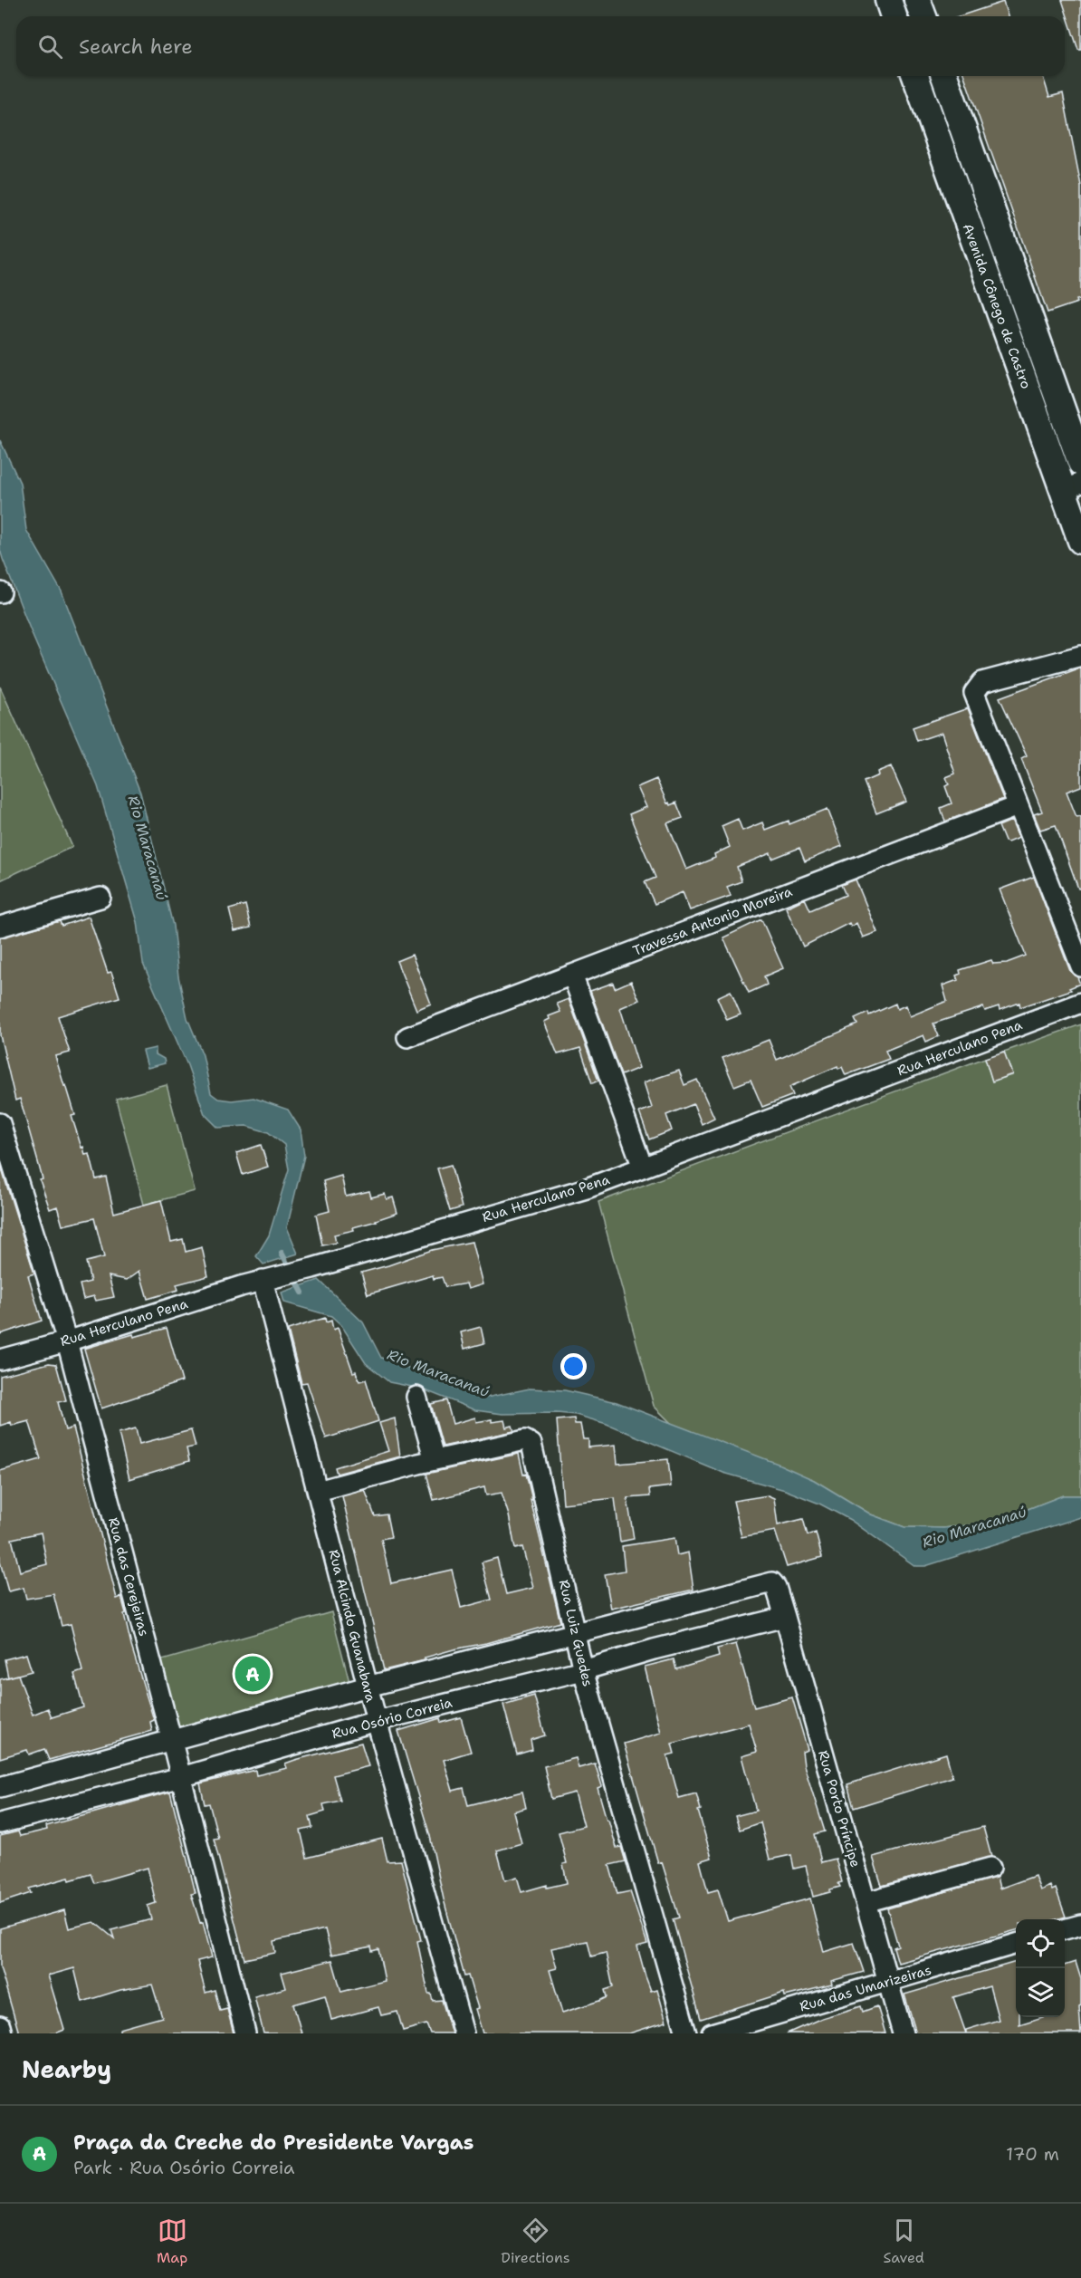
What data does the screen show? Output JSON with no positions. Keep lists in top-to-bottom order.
{
  "streets": {
    "main road": ["Avenida Cônego de Castro"],
    "street": [
      "Travessa Antonio Moreira",
      "Rua Herculano Pena",
      "Rua das Cerejeiras",
      "Rua Alcindo Guanabara",
      "Rua Luiz Guedes",
      "Rua Osório Correia",
      "Rua Porto Príncipe",
      "Rua das Umarizeiras"
    ]
  },
  "crossings": [
    ["Rua Herculano Pena", "Rua das Cerejeiras"],
    ["Rua Herculano Pena", "Rua Alcindo Guanabara"],
    ["Rua das Cerejeiras", "Rua Osório Correia"],
    ["Rua Alcindo Guanabara", "Rua Luiz Guedes"],
    ["Rua Alcindo Guanabara", "Rua Osório Correia"],
    ["Rua Luiz Guedes", "Rua Osório Correia"],
    ["Rua Luiz Guedes", "Rua Porto Príncipe"],
    ["Rua Osório Correia", "Rua Porto Príncipe"],
    ["Rua Porto Príncipe", "Rua das Umarizeiras"]
  ],
  "water": ["Rio Maracanaú"],
  "page": {
    "search": "Search here",
    "pins": "A",
    "heading": "Nearby",
    "list": [
      {
        "mark": "A",
        "name": "Praça da Creche do Presidente Vargas",
        "note": "Park · Rua Osório Correia",
        "value": "170 m"
      }
    ],
    "nav": ["Map", "Directions", "Saved"]
  }
}
